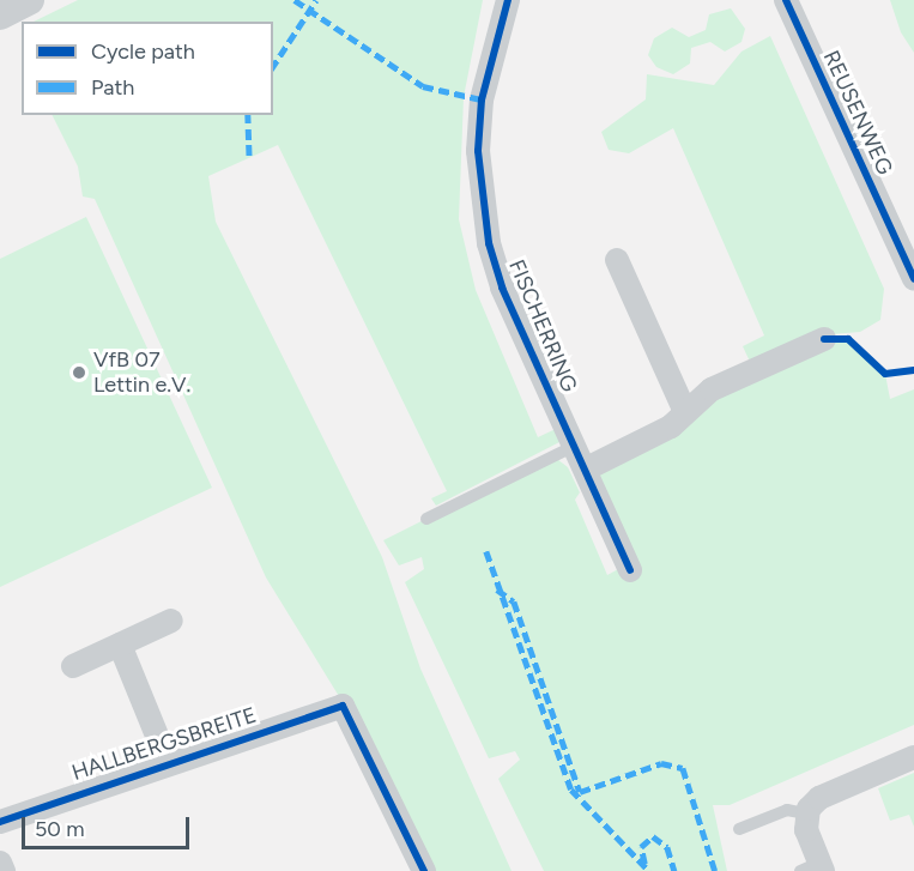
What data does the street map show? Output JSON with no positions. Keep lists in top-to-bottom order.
{
  "streets": {
    "street": ["REUSENWEG", "FISCHERRING", "HALLBERGSBREITE"]
  },
  "places": ["VfB 07 Lettin e.V."],
  "legend": ["Cycle path", "Path"],
  "scale_bar": "50 m"
}
